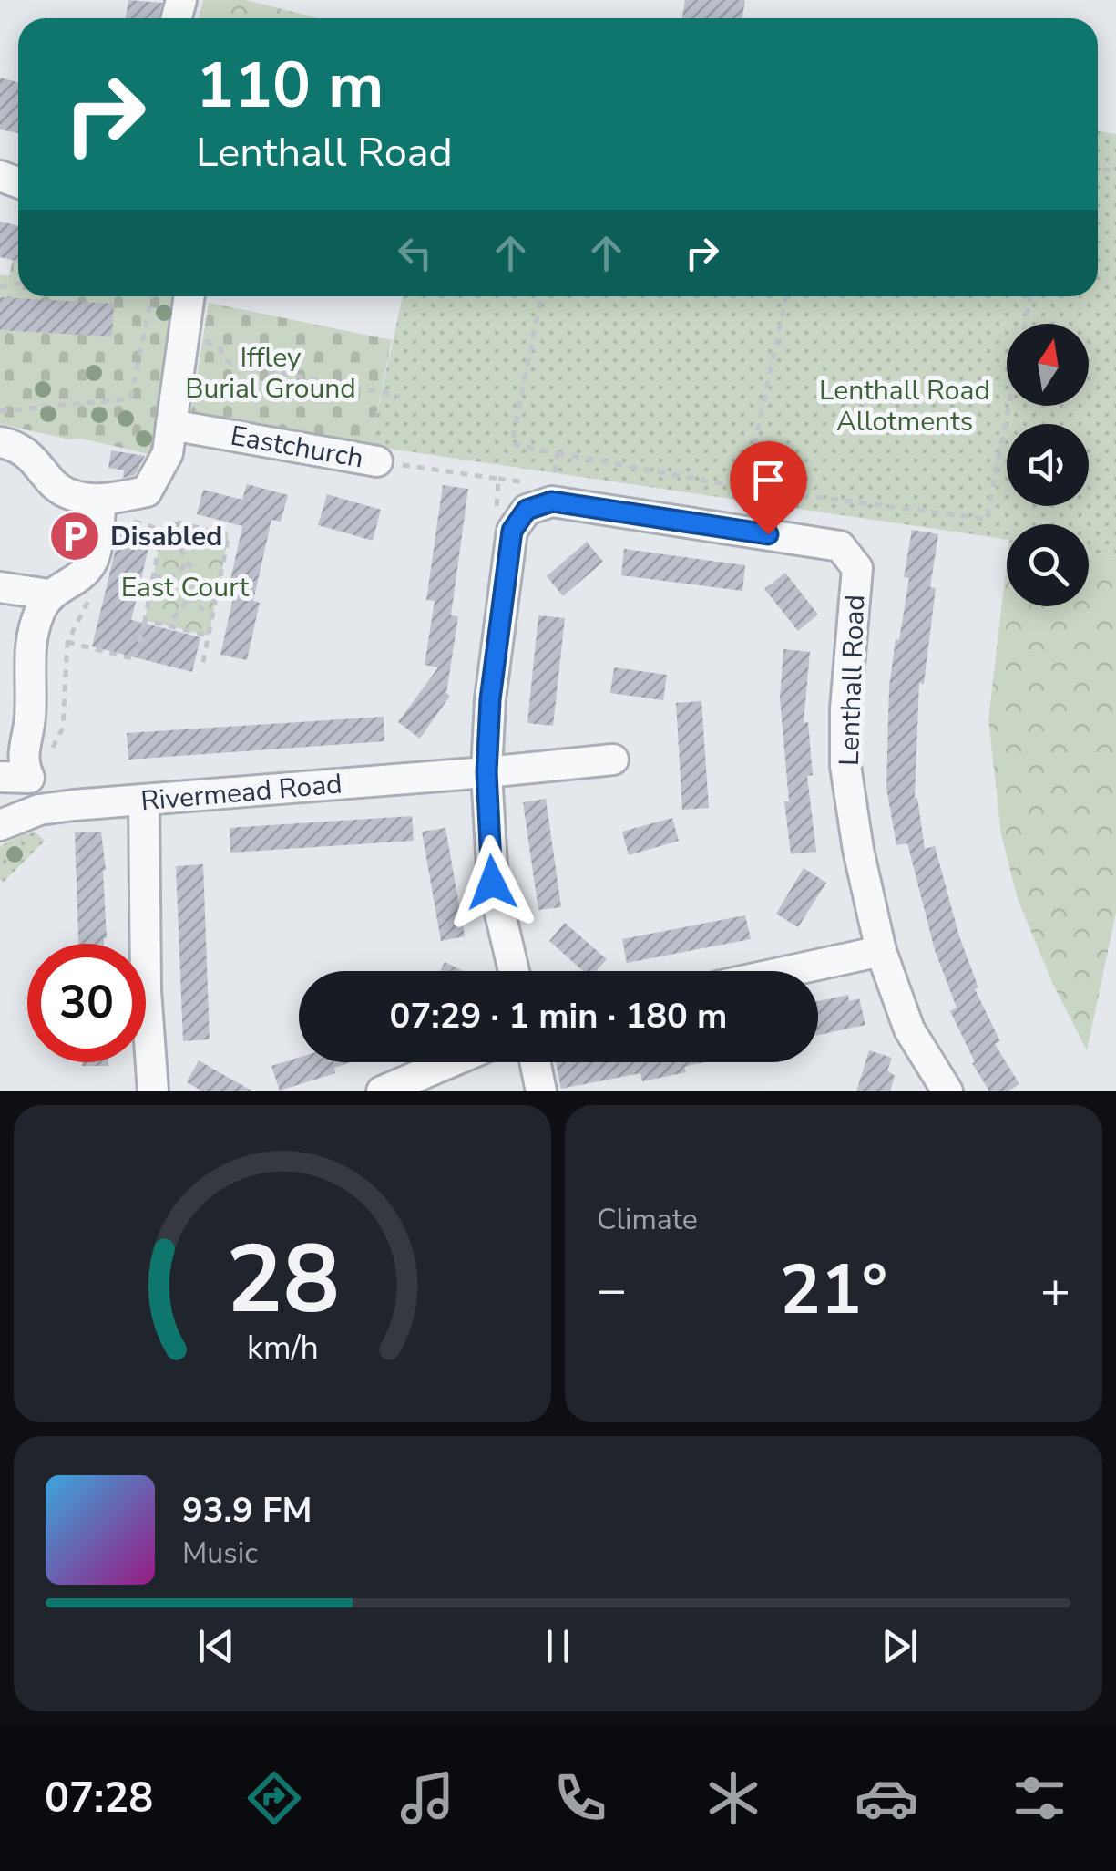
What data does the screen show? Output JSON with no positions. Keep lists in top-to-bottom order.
{
  "streets": {
    "street": ["Eastchurch", "Lenthall Road", "Rivermead Road"]
  },
  "crossings": [
    ["Eastchurch", "Lenthall Road"]
  ],
  "parks": ["Iffley Burial Ground", "Lenthall Road Allotments", "East Court"],
  "places": {
    "parking": ["Disabled"]
  },
  "north": "top",
  "page": {
    "turn": ["110 m", "Lenthall Road"],
    "limit": "30",
    "trip": "07:29 · 1 min · 180 m",
    "tile": "Climate",
    "heat": ["−", "21°", "+"],
    "song": ["93.9 FM", "Music"],
    "tabs": "07:28",
    "gauge": ["28", "km/h"]
  }
}
